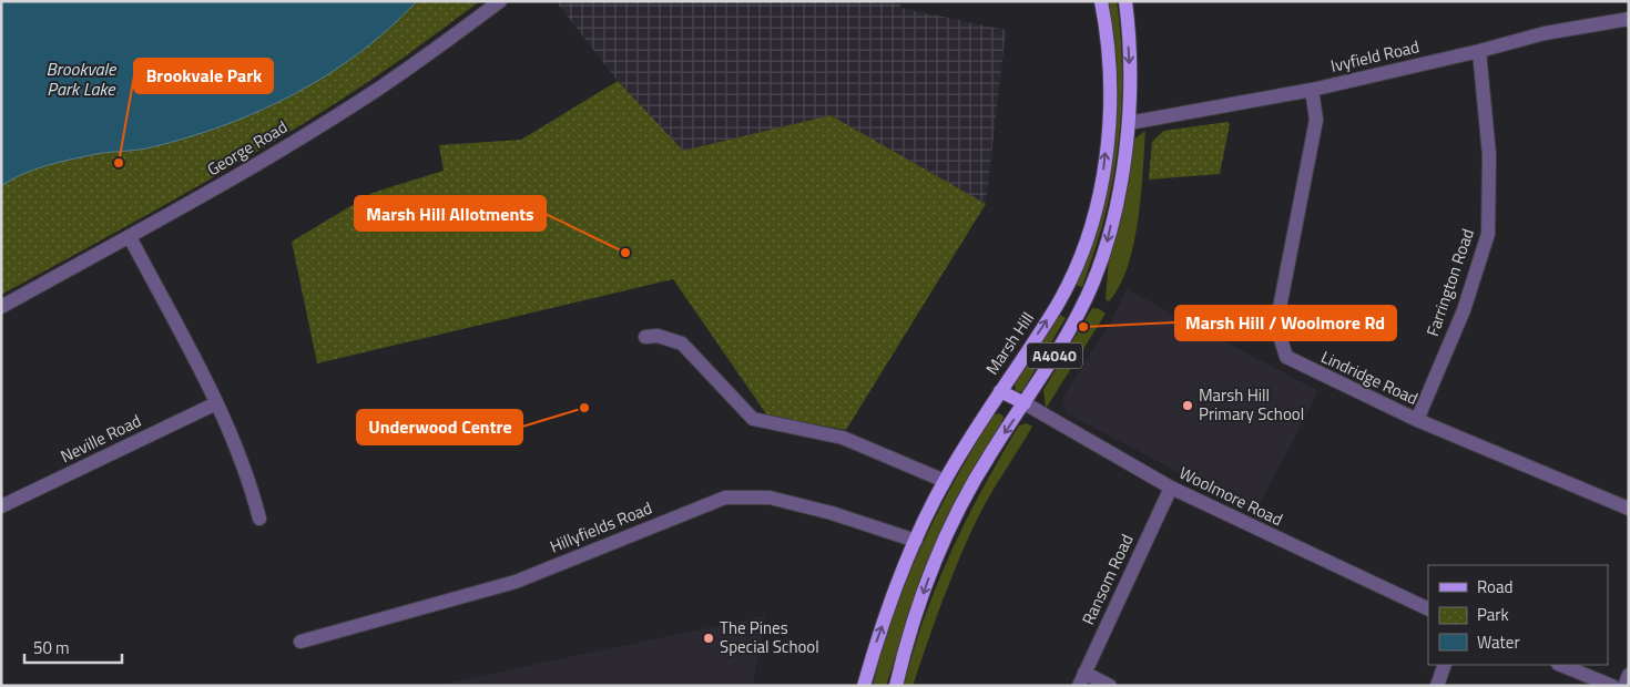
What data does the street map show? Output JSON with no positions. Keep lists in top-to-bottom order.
{
  "streets": {
    "main road": ["Marsh Hill", "A4040"],
    "street": [
      "Ivyfield Road",
      "George Road",
      "Farrington Road",
      "Lindridge Road",
      "Neville Road",
      "Woolmore Road",
      "Hillyfields Road",
      "Ransom Road"
    ]
  },
  "crossings": [
    ["Ivyfield Road", "Farrington Road"],
    ["Ivyfield Road", "A4040"],
    ["Ivyfield Road", "Lindridge Road"],
    ["Farrington Road", "Lindridge Road"],
    ["Marsh Hill", "Hillyfields Road"],
    ["A4040", "Woolmore Road"],
    ["Woolmore Road", "Ransom Road"]
  ],
  "water": ["Brookvale Park Lake"],
  "places": [
    "Brookvale Park",
    "Marsh Hill Allotments",
    "Marsh Hill / Woolmore Rd",
    "Marsh Hill Primary School",
    "Underwood Centre",
    "The Pines Special School"
  ],
  "legend": ["Road", "Park", "Water"],
  "scale_bar": "50 m"
}
